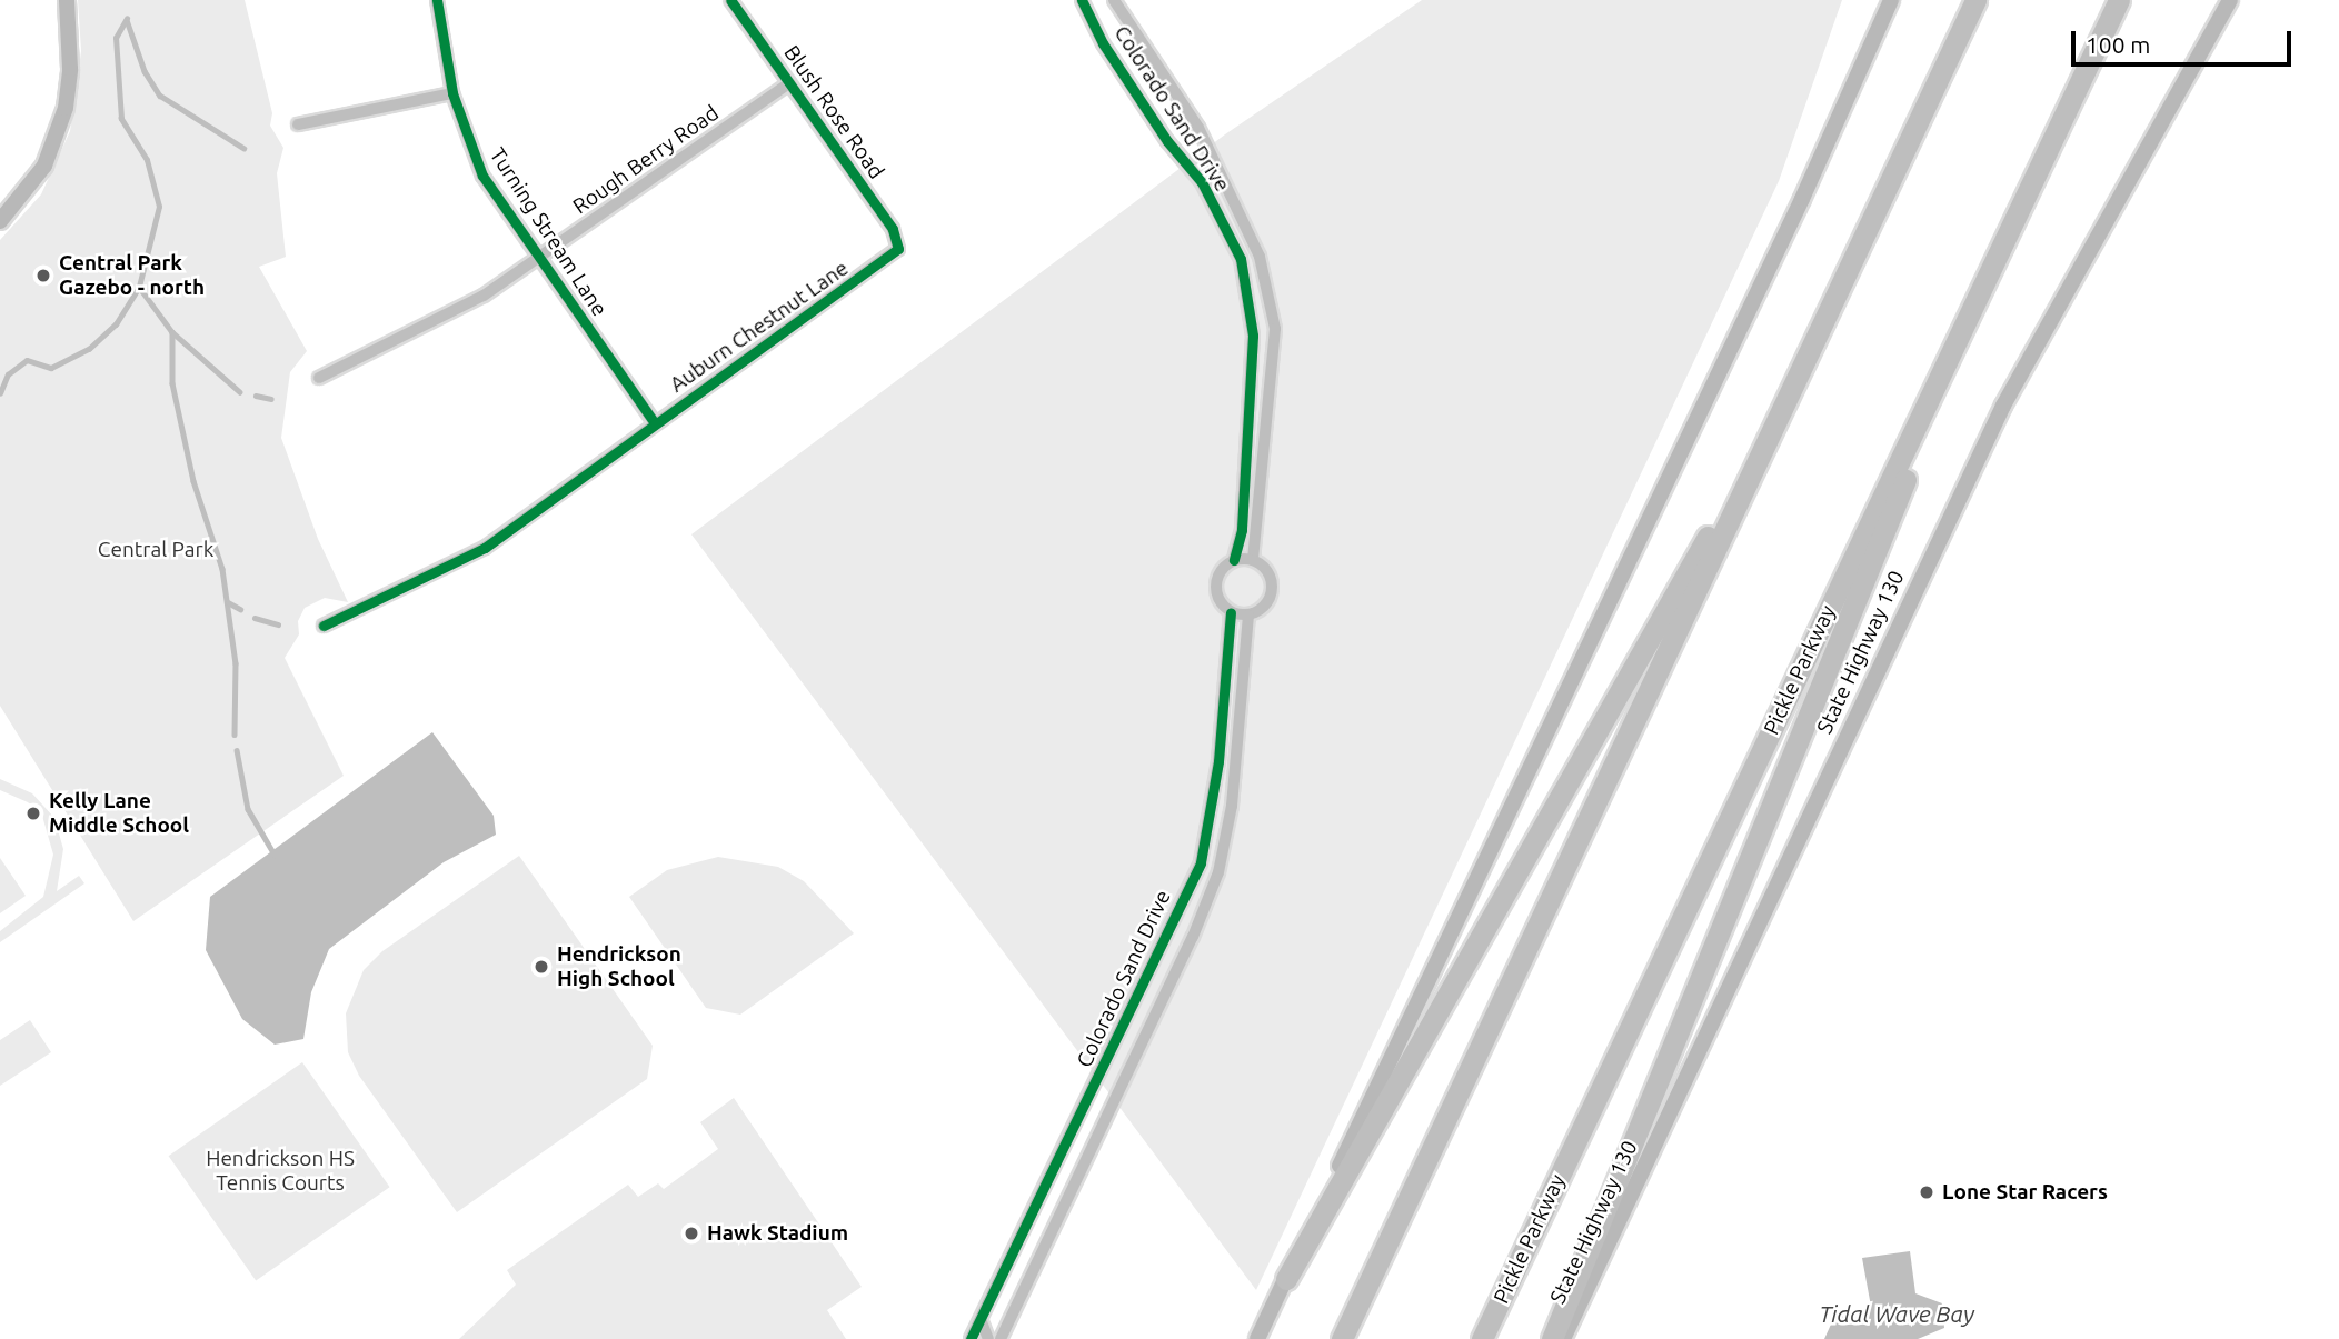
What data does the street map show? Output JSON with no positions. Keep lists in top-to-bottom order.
{
  "streets": {
    "highway": ["Pickle Parkway"],
    "main road": ["State Highway 130"],
    "street": [
      "Colorado Sand Drive",
      "Blush Rose Road",
      "Rough Berry Road",
      "Turning Stream Lane",
      "Auburn Chestnut Lane"
    ]
  },
  "crossings": [
    ["Blush Rose Road", "Rough Berry Road"],
    ["Blush Rose Road", "Auburn Chestnut Lane"],
    ["Rough Berry Road", "Turning Stream Lane"],
    ["Turning Stream Lane", "Auburn Chestnut Lane"]
  ],
  "water": ["Tidal Wave Bay"],
  "parks": ["Central Park", "Hendrickson HS Tennis Courts"],
  "places": [
    "Central Park Gazebo - north",
    "Kelly Lane Middle School",
    "Hendrickson High School",
    "Lone Star Racers",
    "Hawk Stadium"
  ],
  "scale_bar": "100 m"
}
